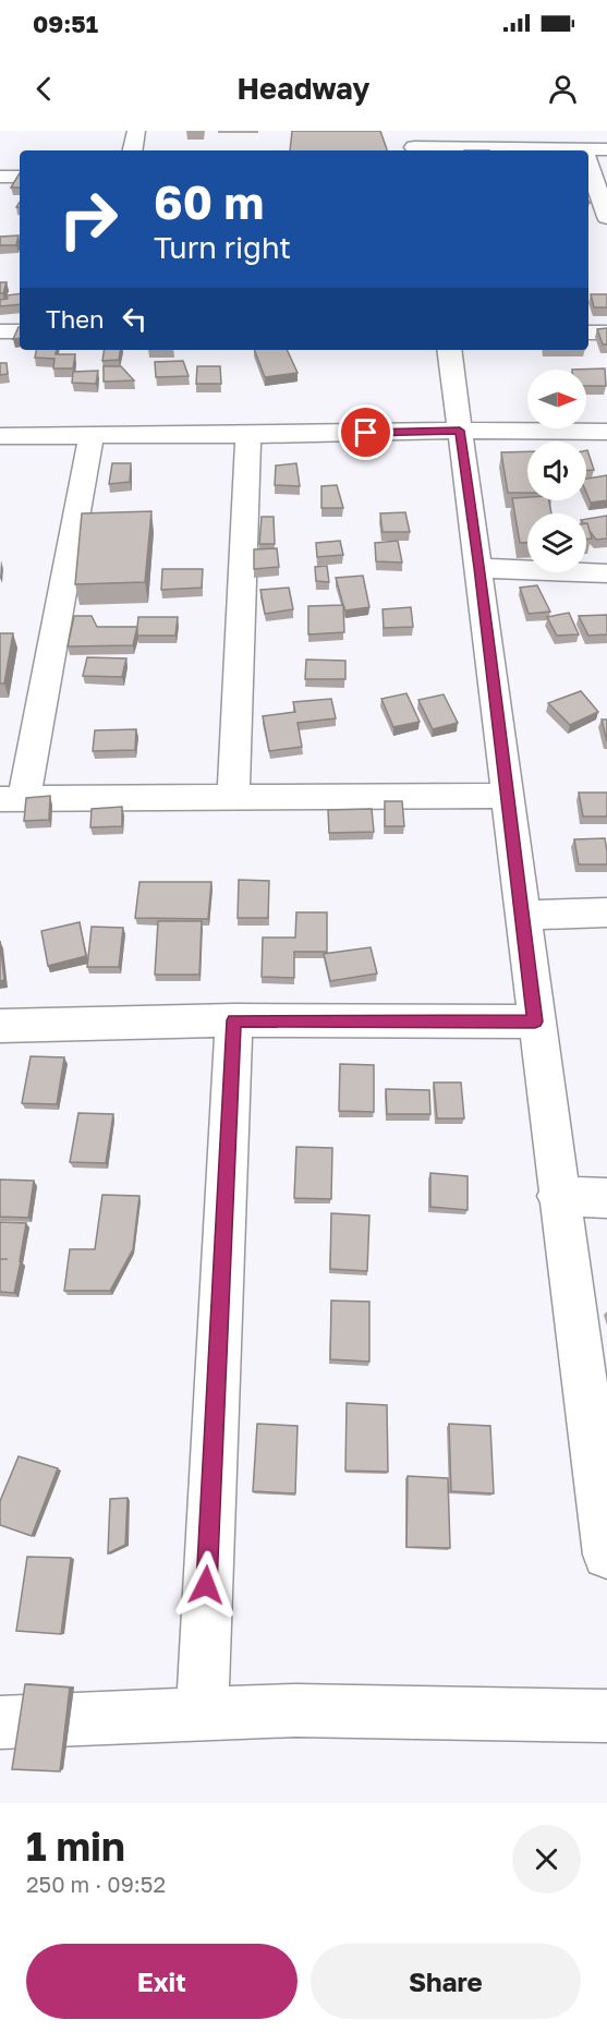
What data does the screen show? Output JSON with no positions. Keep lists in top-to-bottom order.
{
  "north": "right",
  "page": {
    "status": "09:51",
    "header": "Headway",
    "turn": ["60 m", "Turn right"],
    "then": "Then",
    "heading": ["1 min", "250 m · 09:52"],
    "buttons": ["Exit", "Share"]
  }
}
